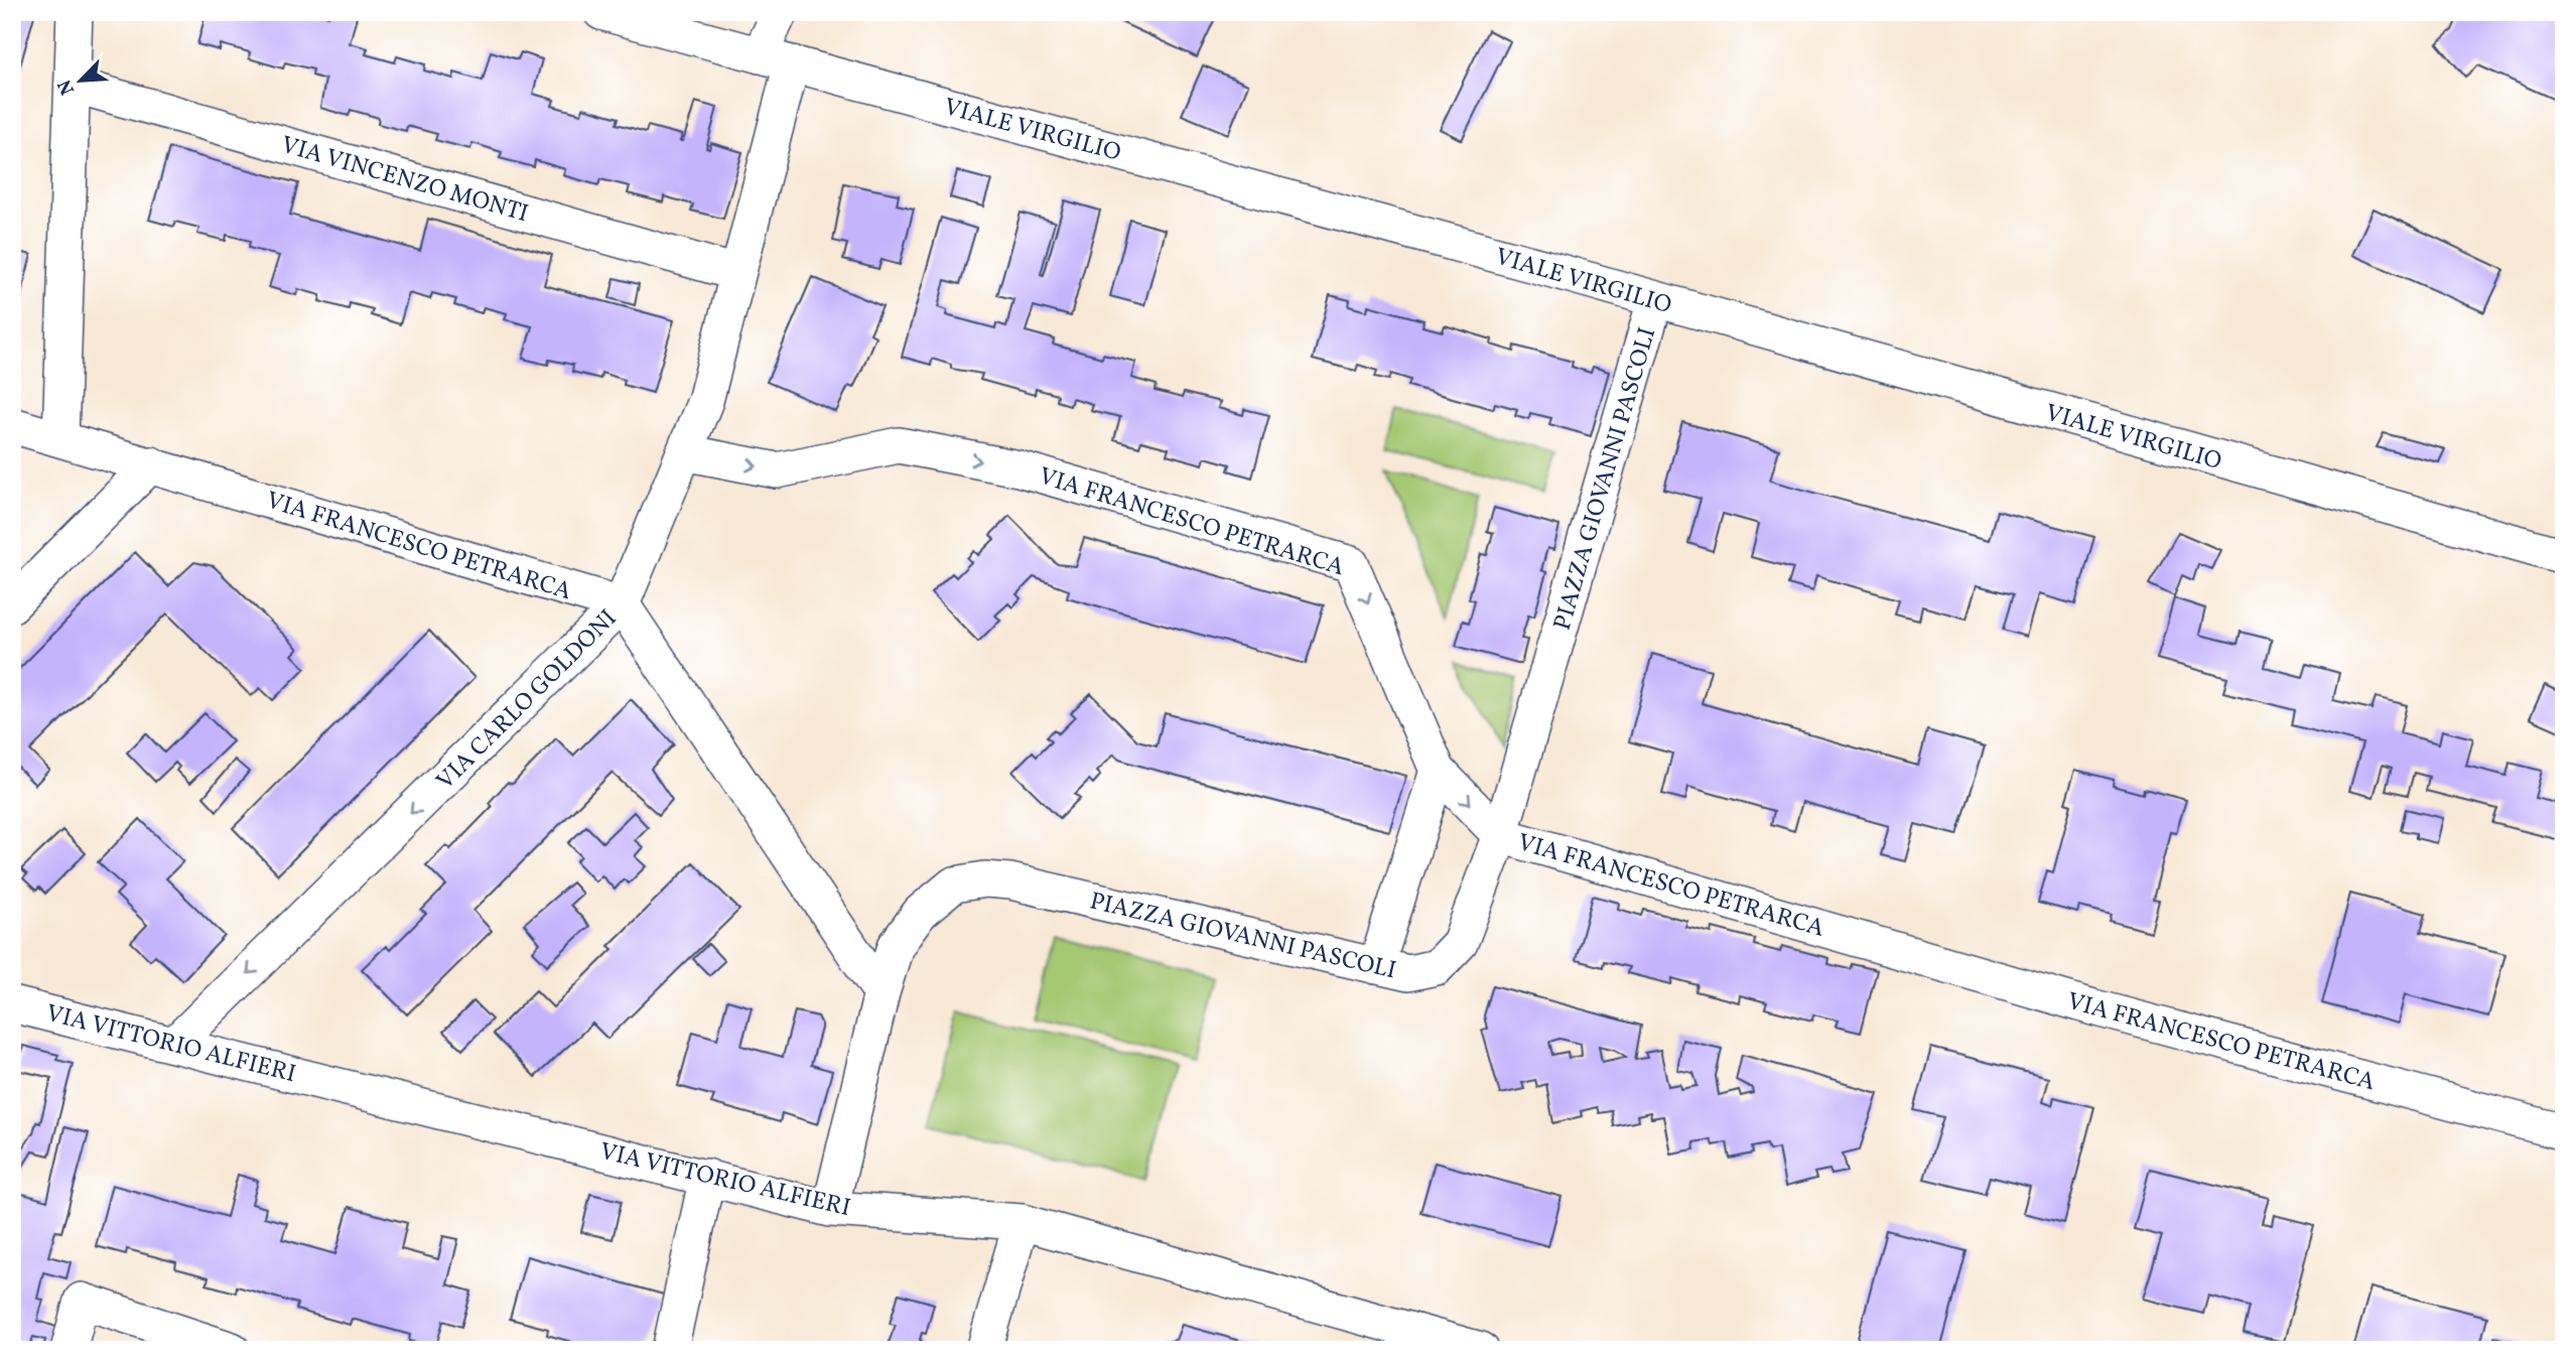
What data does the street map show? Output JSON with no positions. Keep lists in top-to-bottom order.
{
  "streets": {
    "street": [
      "VIALE VIRGILIO",
      "VIA VINCENZO MONTI",
      "PIAZZA GIOVANNI PASCOLI",
      "VIA FRANCESCO PETRARCA",
      "VIA CARLO GOLDONI",
      "VIA VITTORIO ALFIERI"
    ]
  },
  "crossings": [
    ["VIALE VIRGILIO", "PIAZZA GIOVANNI PASCOLI"],
    ["VIALE VIRGILIO", "VIA CARLO GOLDONI"],
    ["VIA VINCENZO MONTI", "VIA CARLO GOLDONI"],
    ["PIAZZA GIOVANNI PASCOLI", "VIA FRANCESCO PETRARCA"],
    ["PIAZZA GIOVANNI PASCOLI", "VIA VITTORIO ALFIERI"],
    ["VIA FRANCESCO PETRARCA", "VIA CARLO GOLDONI"],
    ["VIA CARLO GOLDONI", "VIA VITTORIO ALFIERI"]
  ],
  "one_way": ["VIA CARLO GOLDONI"],
  "north": "bottom left"
}
